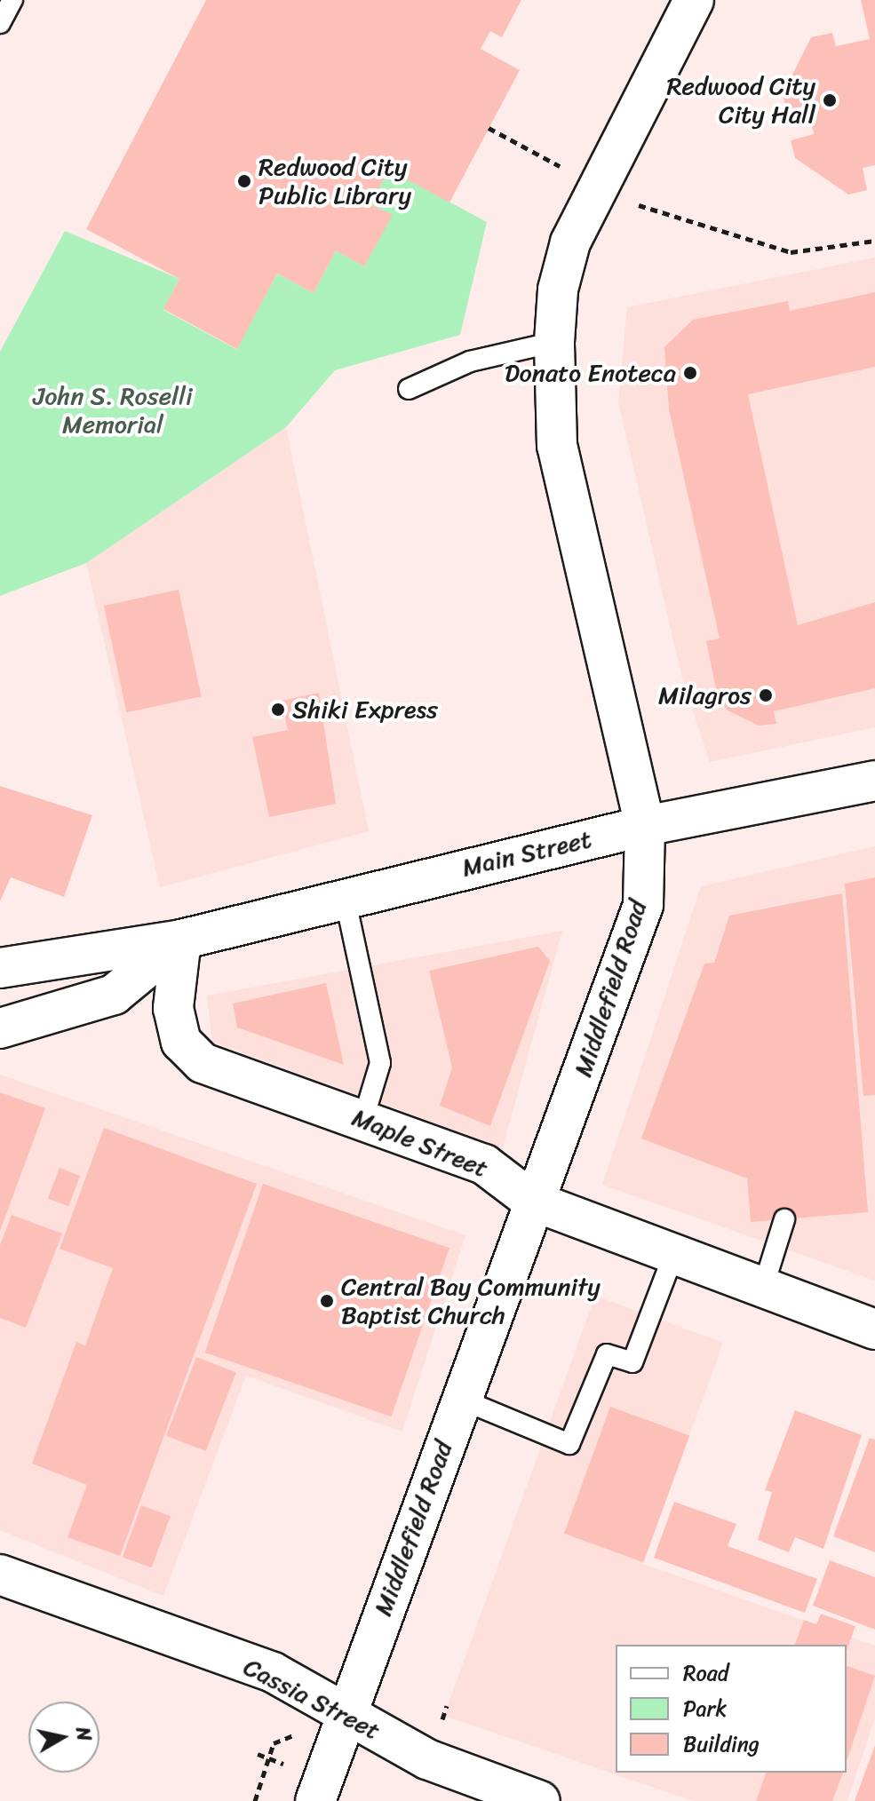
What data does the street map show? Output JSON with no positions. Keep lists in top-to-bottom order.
{
  "streets": {
    "street": [
      "Main Street",
      "Middlefield Road",
      "Maple Street",
      "Cassia Street"
    ]
  },
  "crossings": [
    ["Main Street", "Middlefield Road"],
    ["Main Street", "Maple Street"],
    ["Middlefield Road", "Maple Street"],
    ["Middlefield Road", "Cassia Street"]
  ],
  "parks": ["John S. Roselli Memorial"],
  "places": [
    "Redwood City City Hall",
    "Redwood City Public Library",
    "Donato Enoteca",
    "Milagros",
    "Shiki Express",
    "Central Bay Community Baptist Church"
  ],
  "legend": ["Road", "Park", "Building"],
  "north": "right"
}
